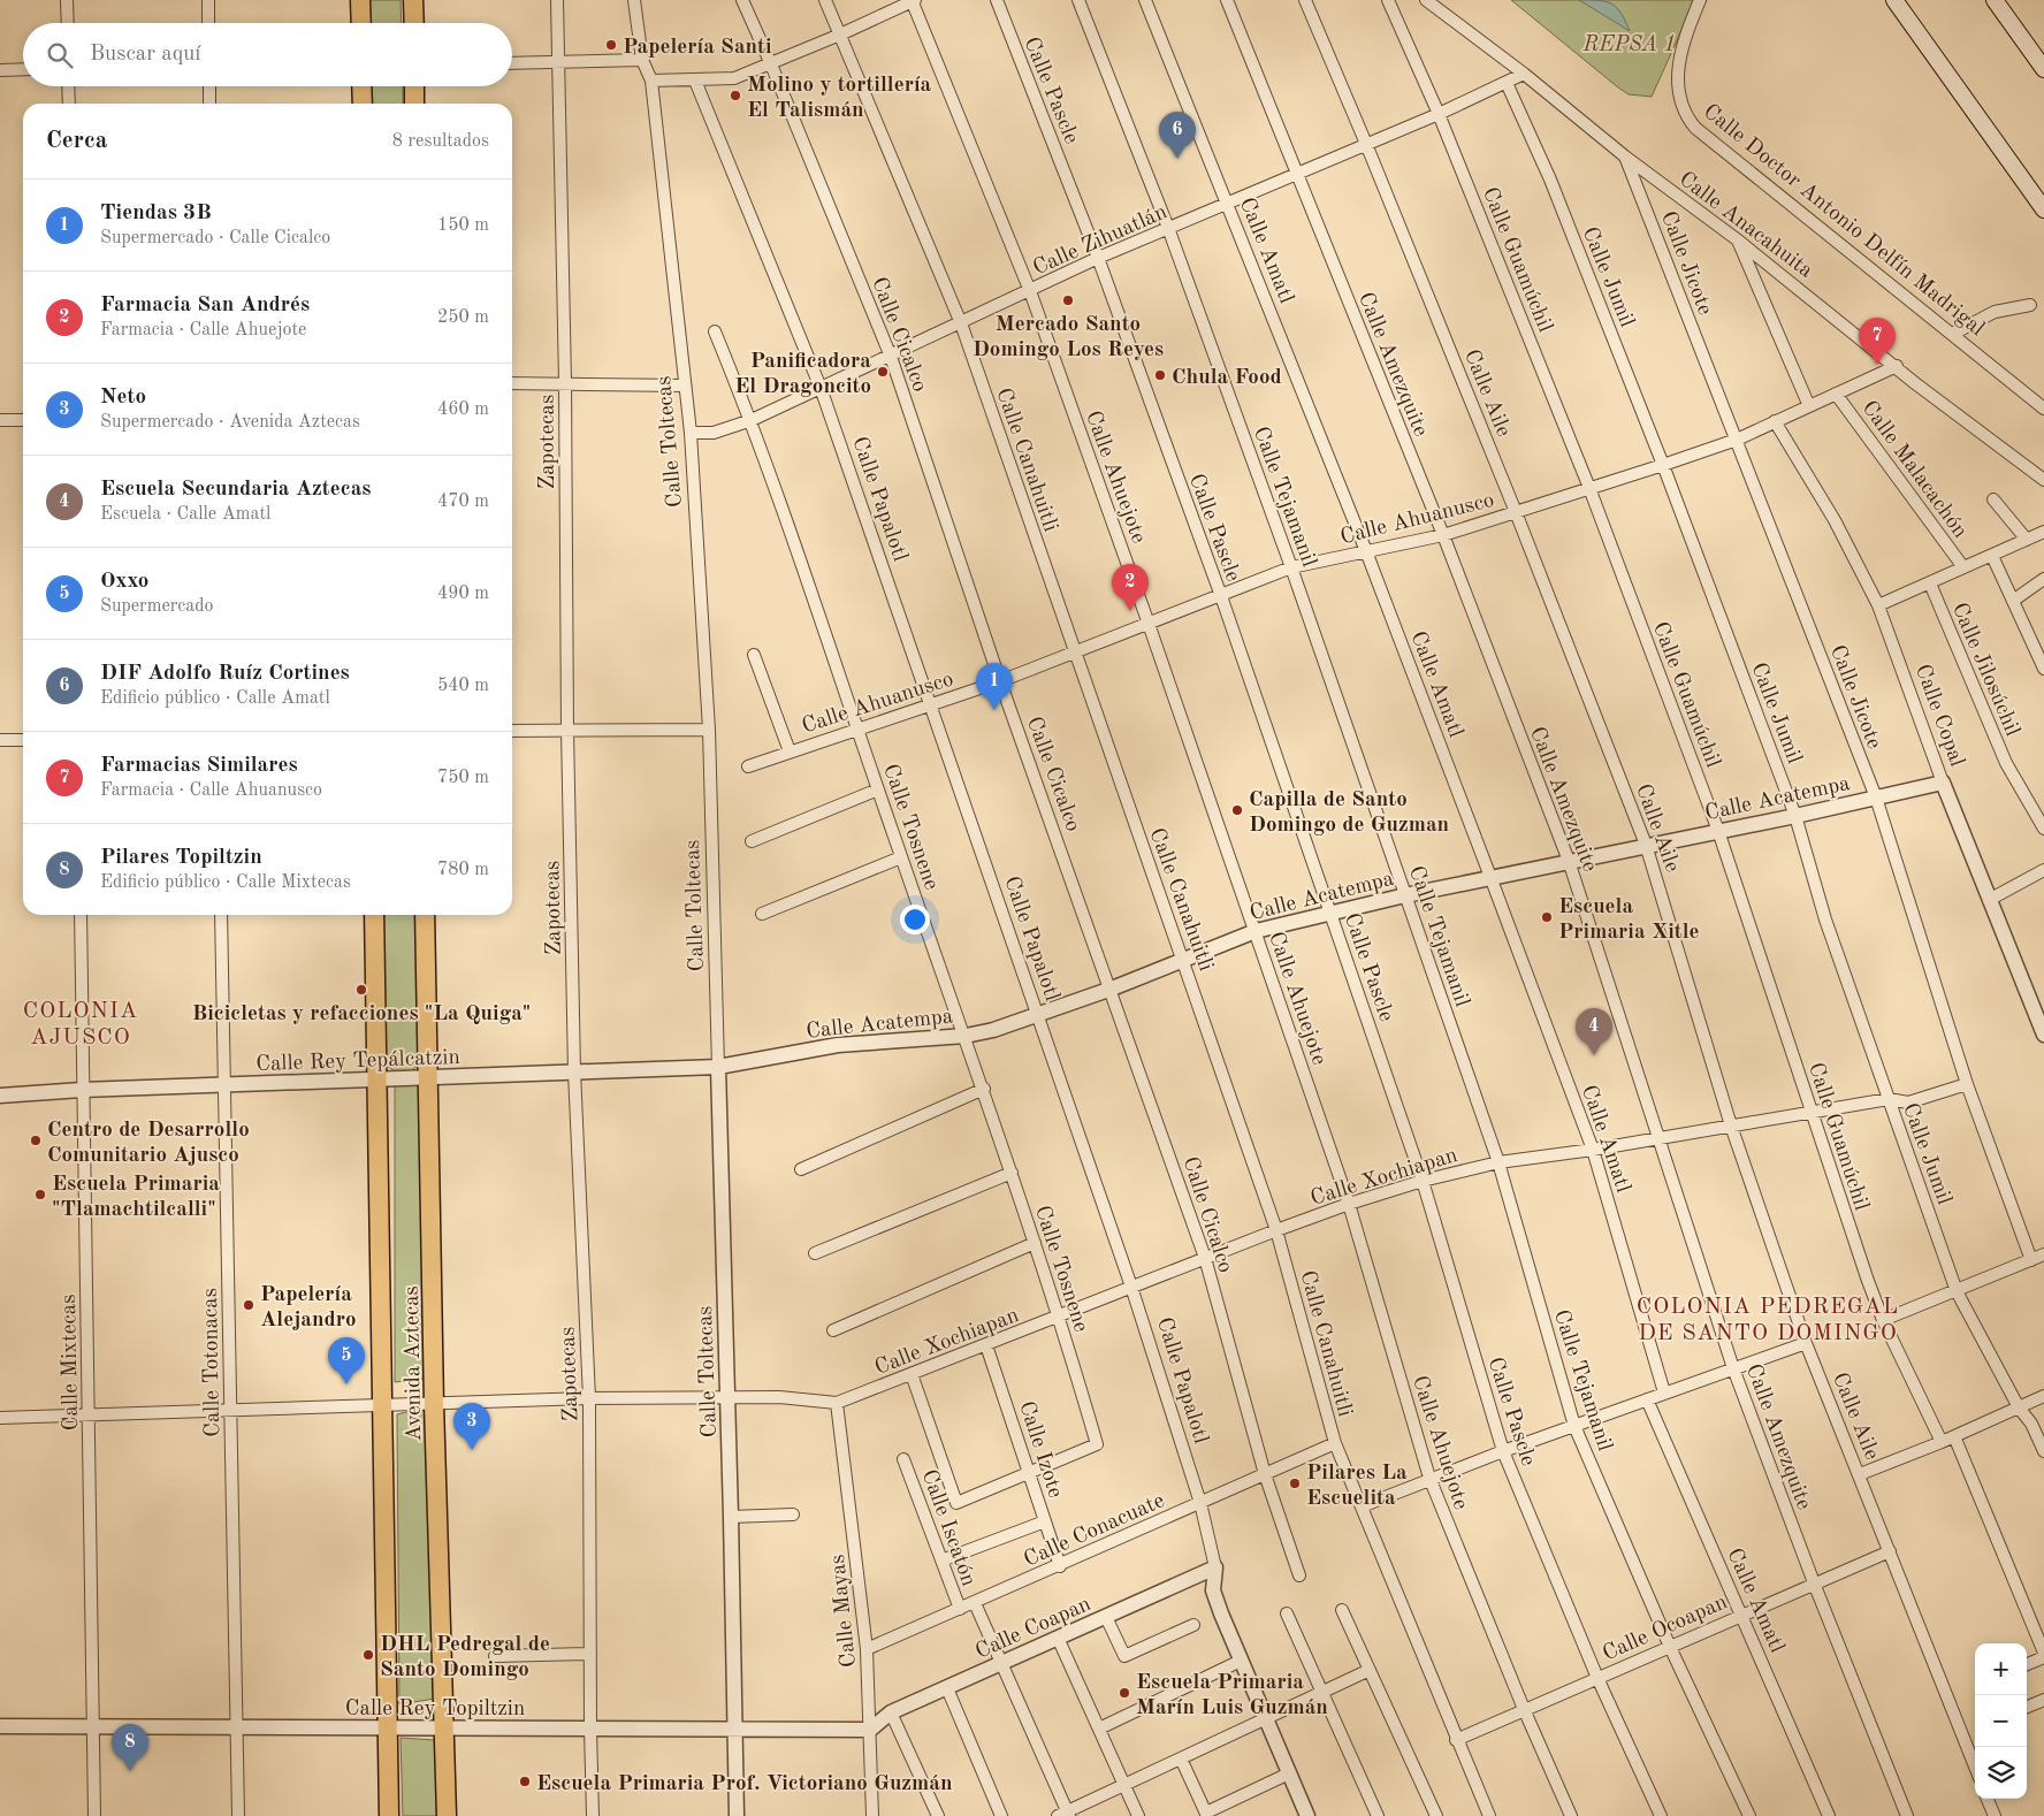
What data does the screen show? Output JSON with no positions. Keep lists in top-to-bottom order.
{
  "streets": {
    "main road": ["Avenida Aztecas"],
    "street": [
      "Calle Pascle",
      "Calle Doctor Antonio Delfín Madrigal",
      "Calle Anacahuita",
      "Calle Zihuatlán",
      "Calle Amatl",
      "Calle Guamúchil",
      "Calle Jicote",
      "Calle Jumil",
      "Calle Cicalco",
      "Calle Amezquite",
      "Calle Aile",
      "Zapotecas",
      "Calle Toltecas",
      "Calle Canahuitli",
      "Calle Malacachón",
      "Calle Ahuejote",
      "Calle Tejamanil",
      "Calle Papalotl",
      "Calle Ahuanusco",
      "Calle Jilosúchil",
      "Calle Copal",
      "Calle Acatempa",
      "Calle Tosnene",
      "Calle Rey Tepálcatzin",
      "Calle Xochiapan",
      "Calle Mixtecas",
      "Calle Totonacas",
      "Calle Izote",
      "Calle Iscatón",
      "Calle Conacuate",
      "Calle Mayas",
      "Calle Coapan",
      "Calle Ocoapan",
      "Calle Rey Topiltzin"
    ]
  },
  "crossings": [
    ["Calle Pascle", "Calle Zihuatlán"],
    ["Calle Pascle", "Calle Ahuanusco"],
    ["Calle Pascle", "Calle Acatempa"],
    ["Calle Pascle", "Calle Xochiapan"],
    ["Calle Pascle", "Calle Ocoapan"],
    ["Calle Anacahuita", "Calle Zihuatlán"],
    ["Calle Anacahuita", "Calle Jicote"],
    ["Calle Anacahuita", "Calle Ahuanusco"],
    ["Calle Zihuatlán", "Calle Amatl"],
    ["Calle Zihuatlán", "Calle Guamúchil"],
    ["Calle Zihuatlán", "Calle Jumil"],
    ["Calle Zihuatlán", "Calle Cicalco"],
    ["Calle Zihuatlán", "Calle Amezquite"],
    ["Calle Zihuatlán", "Calle Aile"],
    ["Calle Zihuatlán", "Calle Toltecas"],
    ["Calle Zihuatlán", "Calle Canahuitli"],
    ["Calle Zihuatlán", "Calle Ahuejote"],
    ["Calle Zihuatlán", "Calle Tejamanil"],
    ["Calle Zihuatlán", "Calle Papalotl"],
    ["Calle Zihuatlán", "Calle Tosnene"],
    ["Calle Amatl", "Calle Ahuanusco"],
    ["Calle Amatl", "Calle Acatempa"],
    ["Calle Amatl", "Calle Xochiapan"],
    ["Calle Amatl", "Calle Ocoapan"],
    ["Calle Guamúchil", "Calle Ahuanusco"],
    ["Calle Guamúchil", "Calle Acatempa"],
    ["Calle Guamúchil", "Calle Xochiapan"],
    ["Calle Jicote", "Calle Ahuanusco"],
    ["Calle Jicote", "Calle Acatempa"],
    ["Calle Jicote", "Calle Xochiapan"],
    ["Calle Jumil", "Calle Ahuanusco"],
    ["Calle Jumil", "Calle Acatempa"],
    ["Calle Jumil", "Calle Xochiapan"],
    ["Calle Cicalco", "Calle Ahuanusco"],
    ["Calle Cicalco", "Calle Acatempa"],
    ["Calle Cicalco", "Calle Xochiapan"],
    ["Calle Cicalco", "Calle Conacuate"],
    ["Calle Amezquite", "Calle Ahuanusco"],
    ["Calle Amezquite", "Calle Acatempa"],
    ["Calle Amezquite", "Calle Xochiapan"],
    ["Calle Amezquite", "Calle Ocoapan"],
    ["Calle Aile", "Calle Ahuanusco"],
    ["Calle Aile", "Calle Acatempa"],
    ["Calle Aile", "Calle Xochiapan"],
    ["Calle Aile", "Calle Ocoapan"],
    ["Zapotecas", "Calle Rey Tepálcatzin"],
    ["Zapotecas", "Calle Rey Topiltzin"],
    ["Calle Toltecas", "Calle Acatempa"],
    ["Calle Toltecas", "Calle Rey Tepálcatzin"],
    ["Calle Toltecas", "Calle Rey Topiltzin"],
    ["Calle Canahuitli", "Calle Ahuanusco"],
    ["Calle Canahuitli", "Calle Acatempa"],
    ["Calle Canahuitli", "Calle Xochiapan"],
    ["Calle Canahuitli", "Calle Conacuate"],
    ["Calle Canahuitli", "Calle Ocoapan"],
    ["Calle Malacachón", "Calle Ahuanusco"],
    ["Calle Ahuejote", "Calle Ahuanusco"],
    ["Calle Ahuejote", "Calle Acatempa"],
    ["Calle Ahuejote", "Calle Xochiapan"],
    ["Calle Ahuejote", "Calle Ocoapan"],
    ["Calle Tejamanil", "Calle Ahuanusco"],
    ["Calle Tejamanil", "Calle Acatempa"],
    ["Calle Tejamanil", "Calle Xochiapan"],
    ["Calle Tejamanil", "Calle Ocoapan"],
    ["Calle Papalotl", "Calle Ahuanusco"],
    ["Calle Papalotl", "Calle Acatempa"],
    ["Calle Papalotl", "Calle Xochiapan"],
    ["Calle Papalotl", "Calle Conacuate"],
    ["Calle Papalotl", "Calle Coapan"],
    ["Calle Ahuanusco", "Calle Copal"],
    ["Calle Ahuanusco", "Calle Tosnene"],
    ["Calle Copal", "Calle Acatempa"],
    ["Calle Acatempa", "Calle Tosnene"],
    ["Calle Acatempa", "Calle Rey Tepálcatzin"],
    ["Calle Tosnene", "Calle Xochiapan"],
    ["Calle Tosnene", "Calle Izote"],
    ["Calle Rey Tepálcatzin", "Calle Mixtecas"],
    ["Calle Rey Tepálcatzin", "Calle Totonacas"],
    ["Calle Rey Tepálcatzin", "Avenida Aztecas"],
    ["Calle Xochiapan", "Calle Izote"],
    ["Calle Xochiapan", "Calle Mayas"],
    ["Calle Mixtecas", "Calle Rey Topiltzin"],
    ["Calle Totonacas", "Calle Rey Topiltzin"],
    ["Avenida Aztecas", "Calle Rey Topiltzin"],
    ["Calle Izote", "Calle Conacuate"],
    ["Calle Iscatón", "Calle Conacuate"],
    ["Calle Conacuate", "Calle Mayas"],
    ["Calle Mayas", "Calle Coapan"],
    ["Calle Mayas", "Calle Rey Topiltzin"],
    ["Calle Coapan", "Calle Rey Topiltzin"]
  ],
  "districts": ["COLONIA AJUSCO", "COLONIA PEDREGAL DE SANTO DOMINGO"],
  "parks": ["REPSA 1"],
  "places": [
    "Papelería Santi",
    "Molino y tortillería El Talismán",
    "Mercado Santo Domingo Los Reyes",
    "Panificadora El Dragoncito",
    "Chula Food",
    "Capilla de Santo Domingo de Guzman",
    "Escuela Primaria Xitle",
    "Bicicletas y refacciones \"La Quiga\"",
    "Centro de Desarrollo Comunitario Ajusco",
    "Escuela Primaria \"Tlamachtilcalli\"",
    "Papelería Alejandro",
    "Pilares La Escuelita",
    "DHL Pedregal de Santo Domingo",
    "Escuela Primaria Marín Luis Guzmán",
    "Escuela Primaria Prof. Victoriano Guzmán"
  ],
  "page": {
    "search": "Buscar aquí",
    "heading": ["Cerca", "8 resultados"],
    "pins": [
      "6",
      "7",
      "2",
      "1",
      "4",
      "5",
      "3",
      "8"
    ],
    "list": [
      {
        "mark": "1",
        "name": "Tiendas 3B",
        "note": "Supermercado · Calle Cicalco",
        "value": "150 m"
      },
      {
        "mark": "2",
        "name": "Farmacia San Andrés",
        "note": "Farmacia · Calle Ahuejote",
        "value": "250 m"
      },
      {
        "mark": "3",
        "name": "Neto",
        "note": "Supermercado · Avenida Aztecas",
        "value": "460 m"
      },
      {
        "mark": "4",
        "name": "Escuela Secundaria Aztecas",
        "note": "Escuela · Calle Amatl",
        "value": "470 m"
      },
      {
        "mark": "5",
        "name": "Oxxo",
        "note": "Supermercado",
        "value": "490 m"
      },
      {
        "mark": "6",
        "name": "DIF Adolfo Ruíz Cortines",
        "note": "Edificio público · Calle Amatl",
        "value": "540 m"
      },
      {
        "mark": "7",
        "name": "Farmacias Similares",
        "note": "Farmacia · Calle Ahuanusco",
        "value": "750 m"
      },
      {
        "mark": "8",
        "name": "Pilares Topiltzin",
        "note": "Edificio público · Calle Mixtecas",
        "value": "780 m"
      }
    ],
    "map_buttons": ["+", "−"]
  }
}
